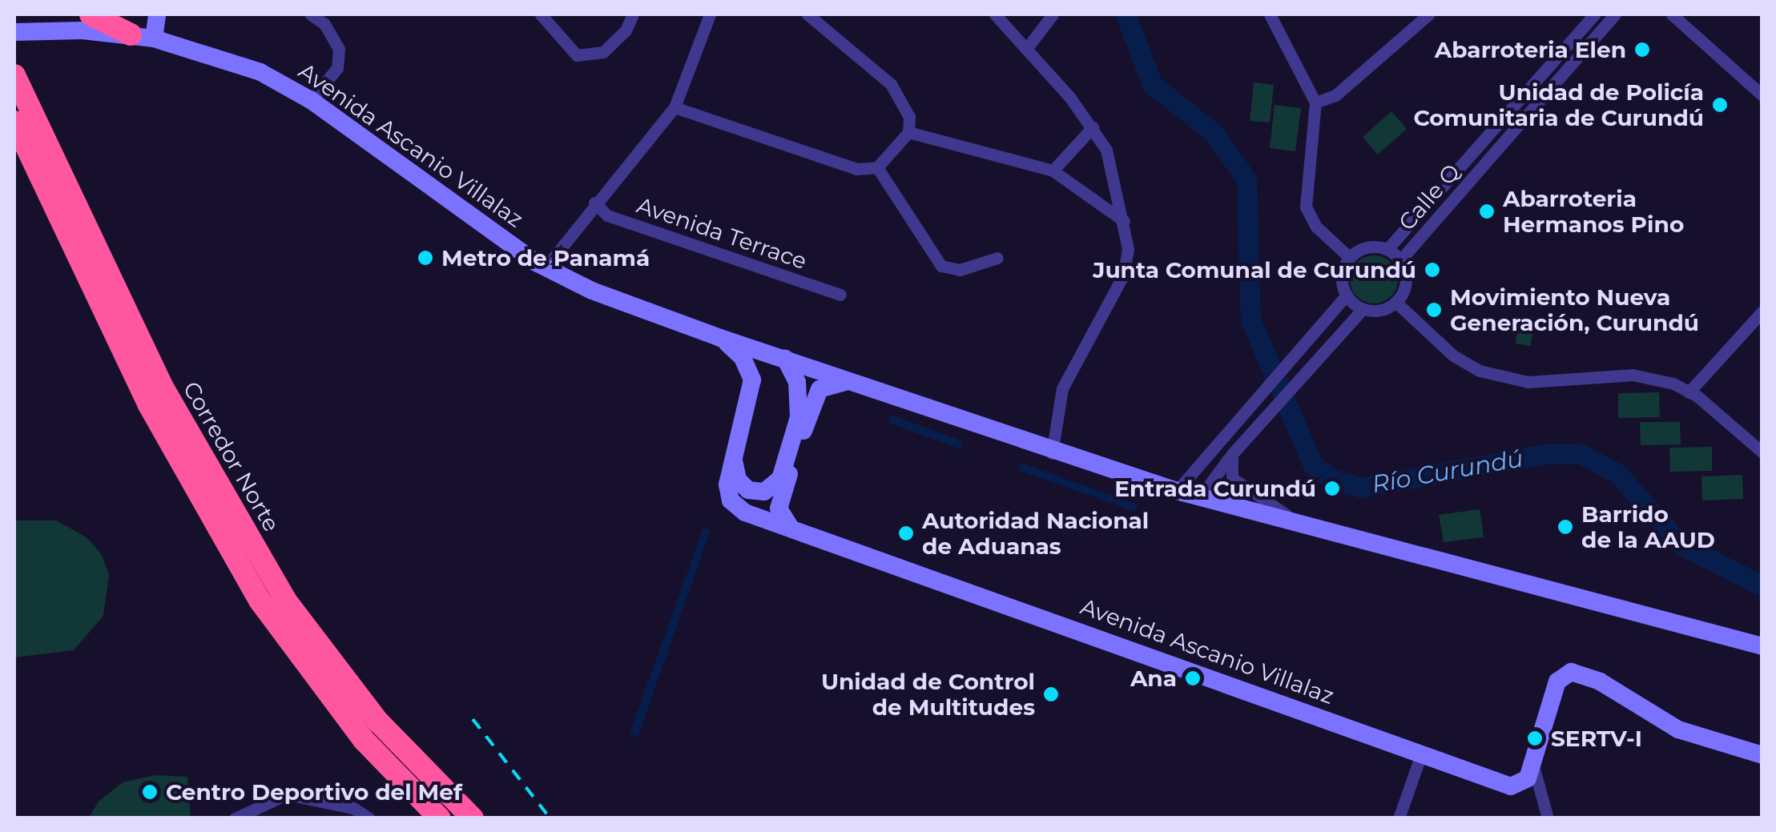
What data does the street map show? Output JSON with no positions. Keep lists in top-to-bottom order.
{
  "streets": {
    "highway": ["Corredor Norte"],
    "main road": ["Avenida Ascanio Villalaz"],
    "street": ["Calle Q", "Avenida Terrace"]
  },
  "water": ["Río Curundú"],
  "places": [
    "Abarroteria Elen",
    "Unidad de Policía Comunitaria de Curundú",
    "Abarroteria Hermanos Pino",
    "Metro de Panamá",
    "Junta Comunal de Curundú",
    "Movimiento Nueva Generación, Curundú",
    "Entrada Curundú",
    "Barrido de la AAUD",
    "Autoridad Nacional de Aduanas",
    "Ana",
    "Unidad de Control de Multitudes",
    "SERTV-I",
    "Centro Deportivo del Mef"
  ]
}
